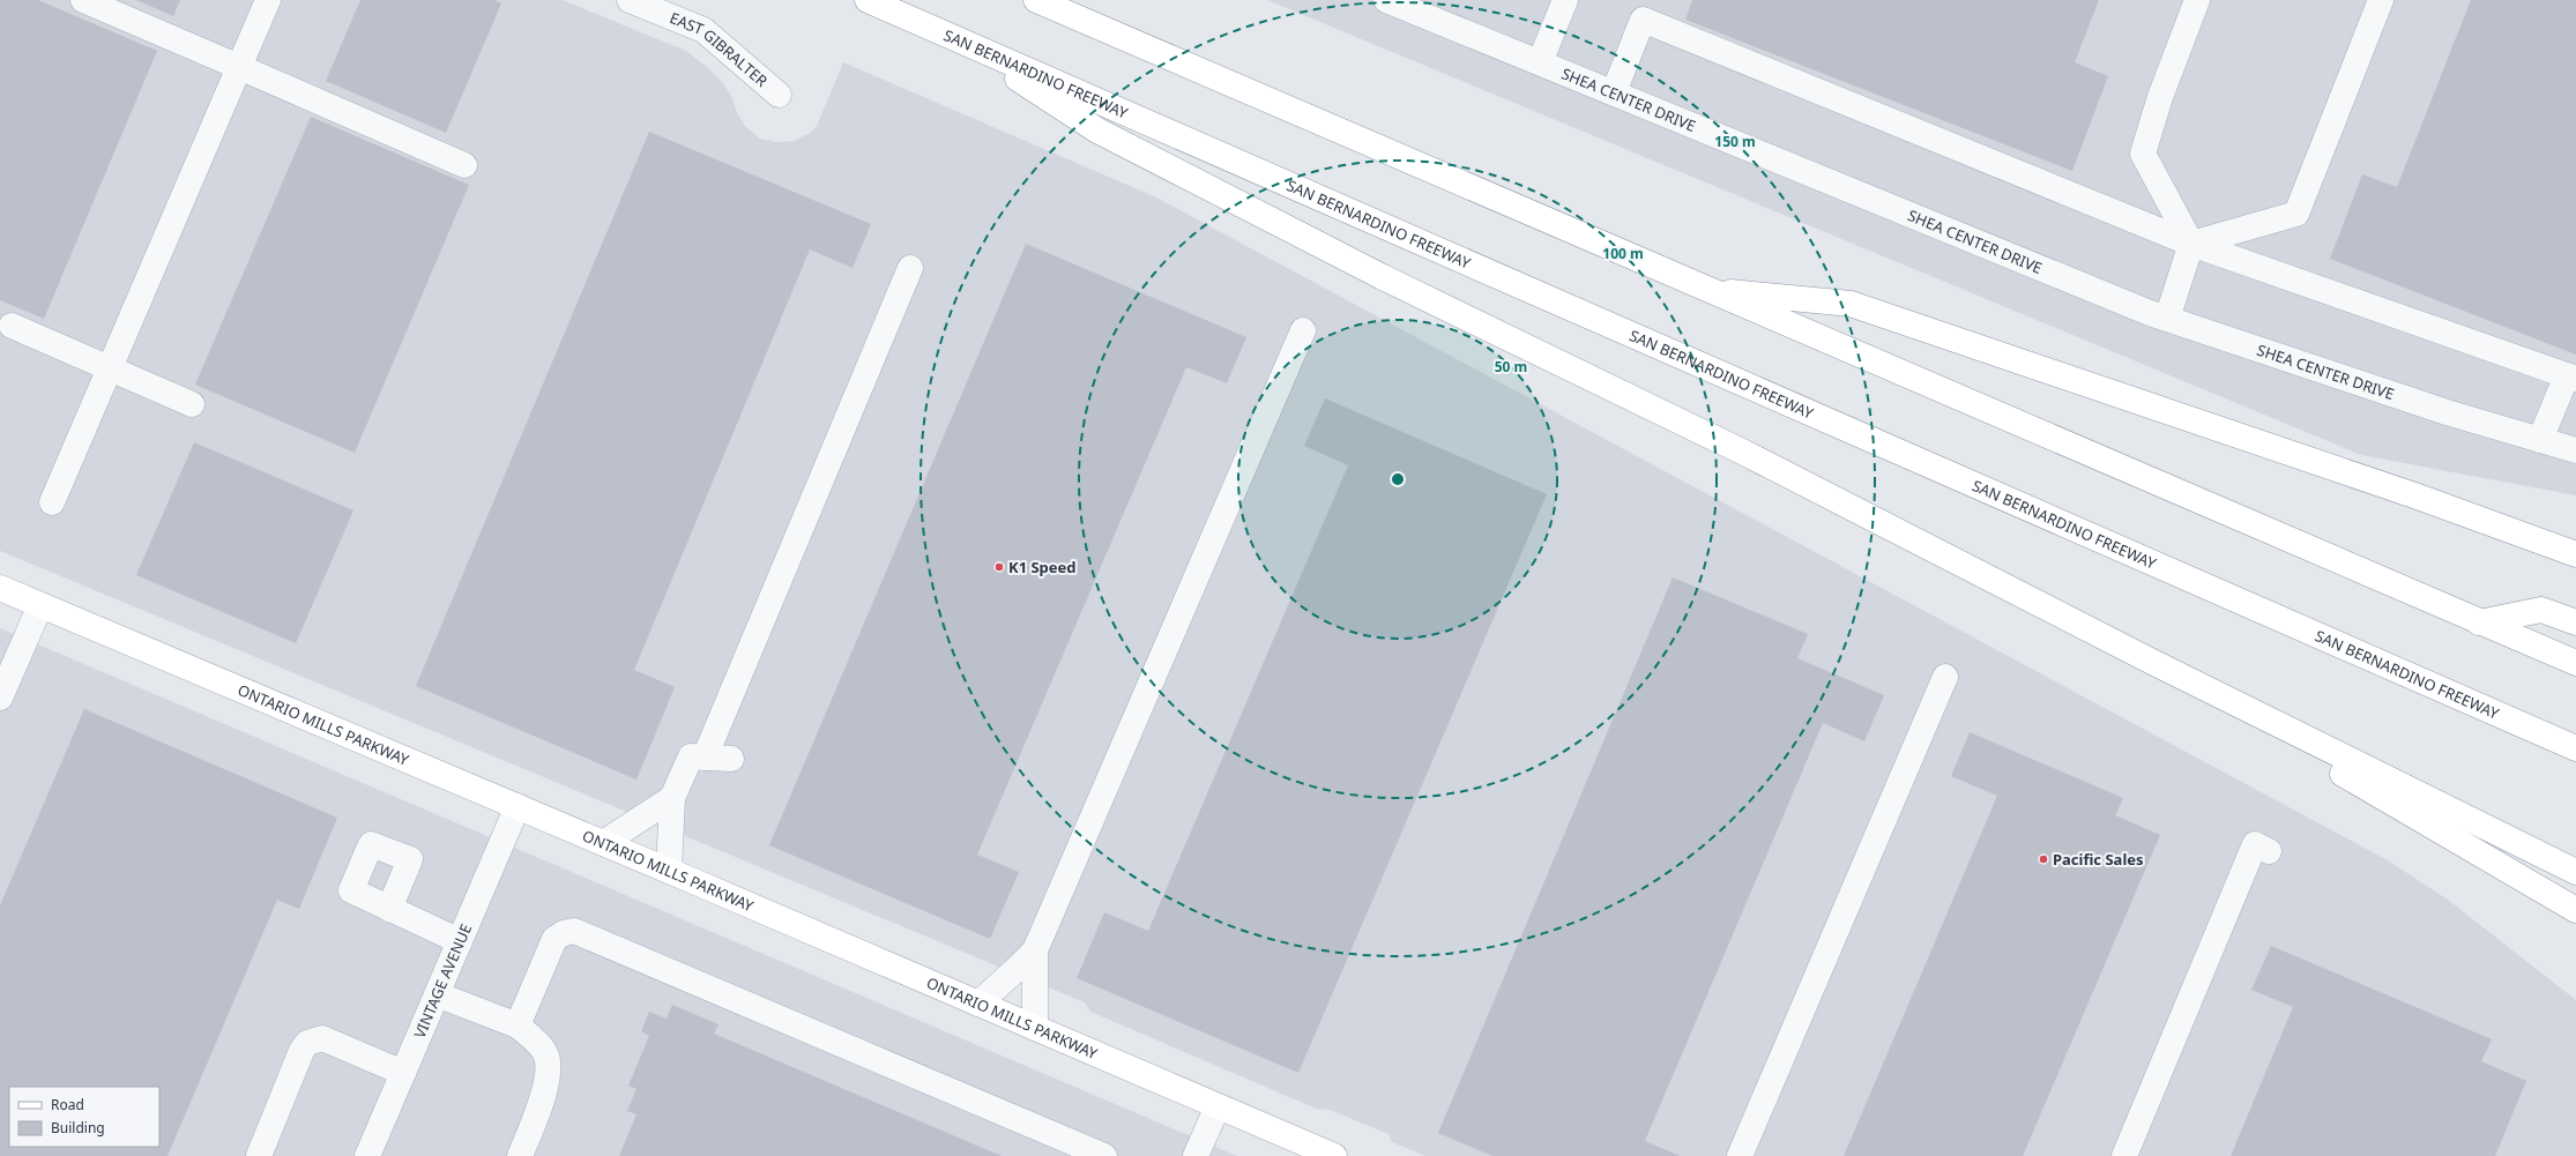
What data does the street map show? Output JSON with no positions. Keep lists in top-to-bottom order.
{
  "streets": {
    "main road": ["SAN BERNARDINO FREEWAY", "ONTARIO MILLS PARKWAY"],
    "street": ["EAST GIBRALTER", "SHEA CENTER DRIVE", "VINTAGE AVENUE"]
  },
  "crossings": [
    ["ONTARIO MILLS PARKWAY", "VINTAGE AVENUE"]
  ],
  "places": ["K1 Speed", "Pacific Sales"],
  "legend": ["Road", "Building"],
  "rings": ["150 m", "100 m", "50 m"]
}
